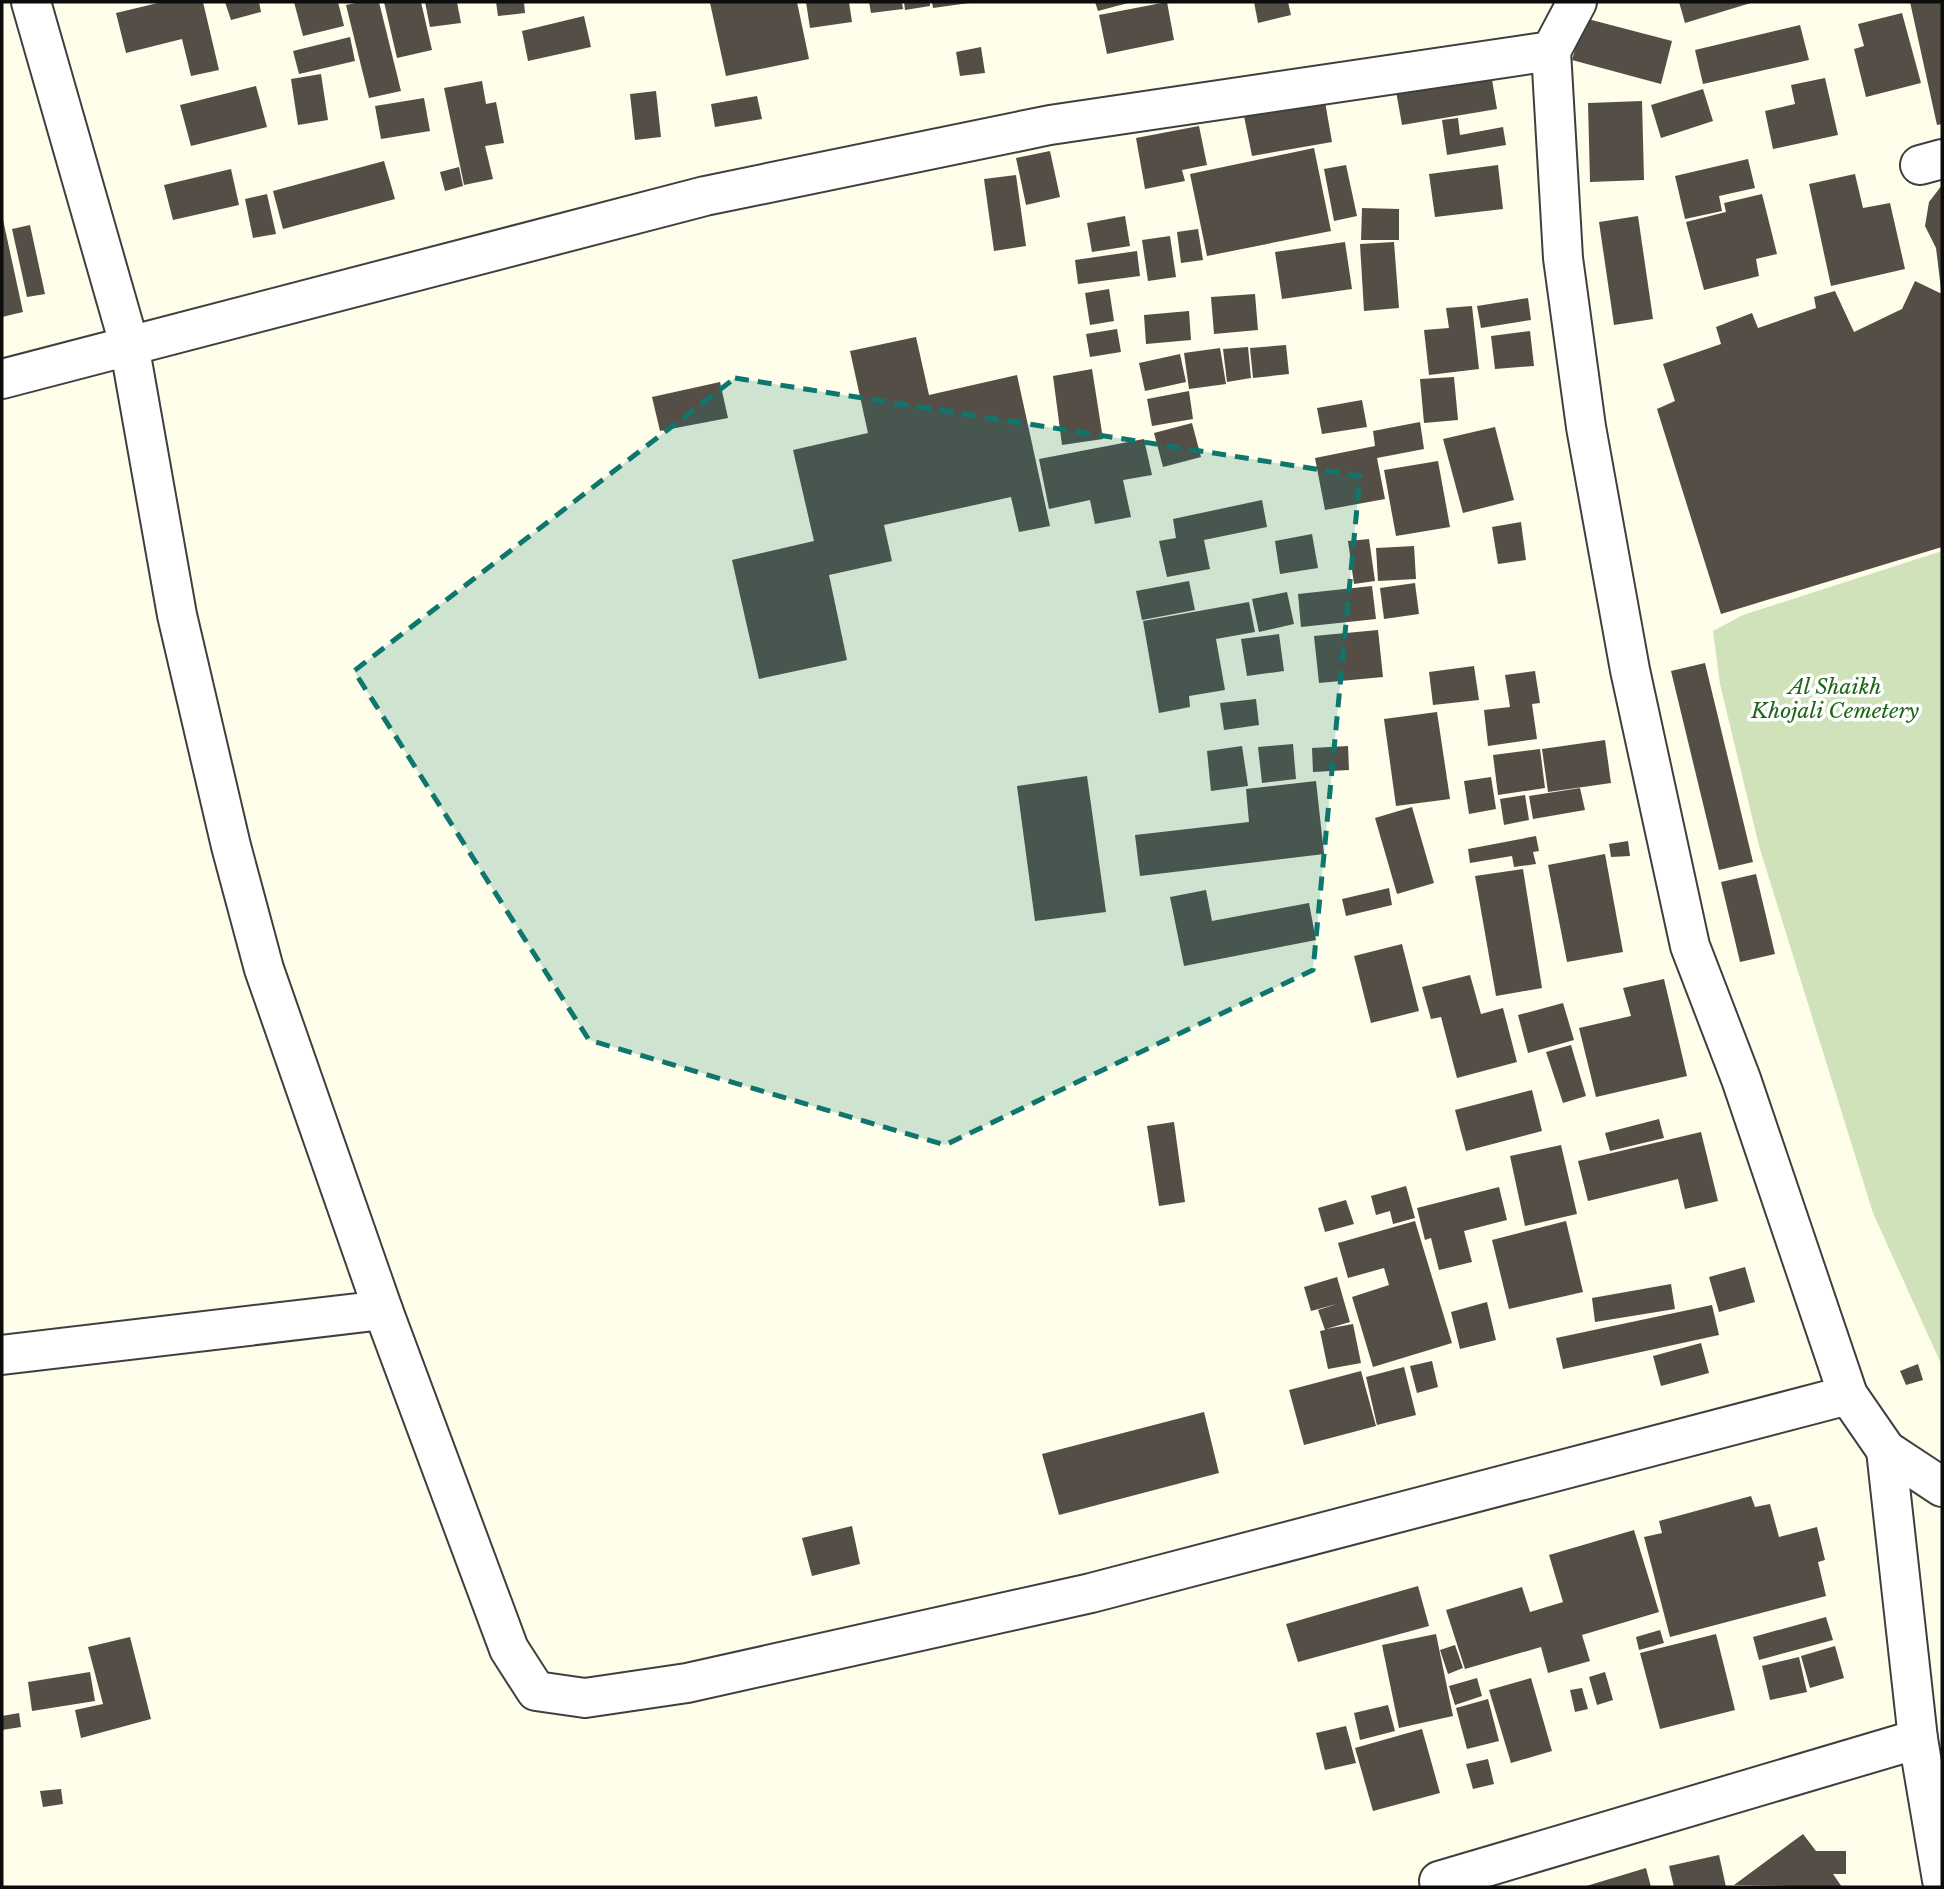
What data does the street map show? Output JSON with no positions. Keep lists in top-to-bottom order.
{
  "parks": ["Al Shaikh Khojali Cemetery"]
}
